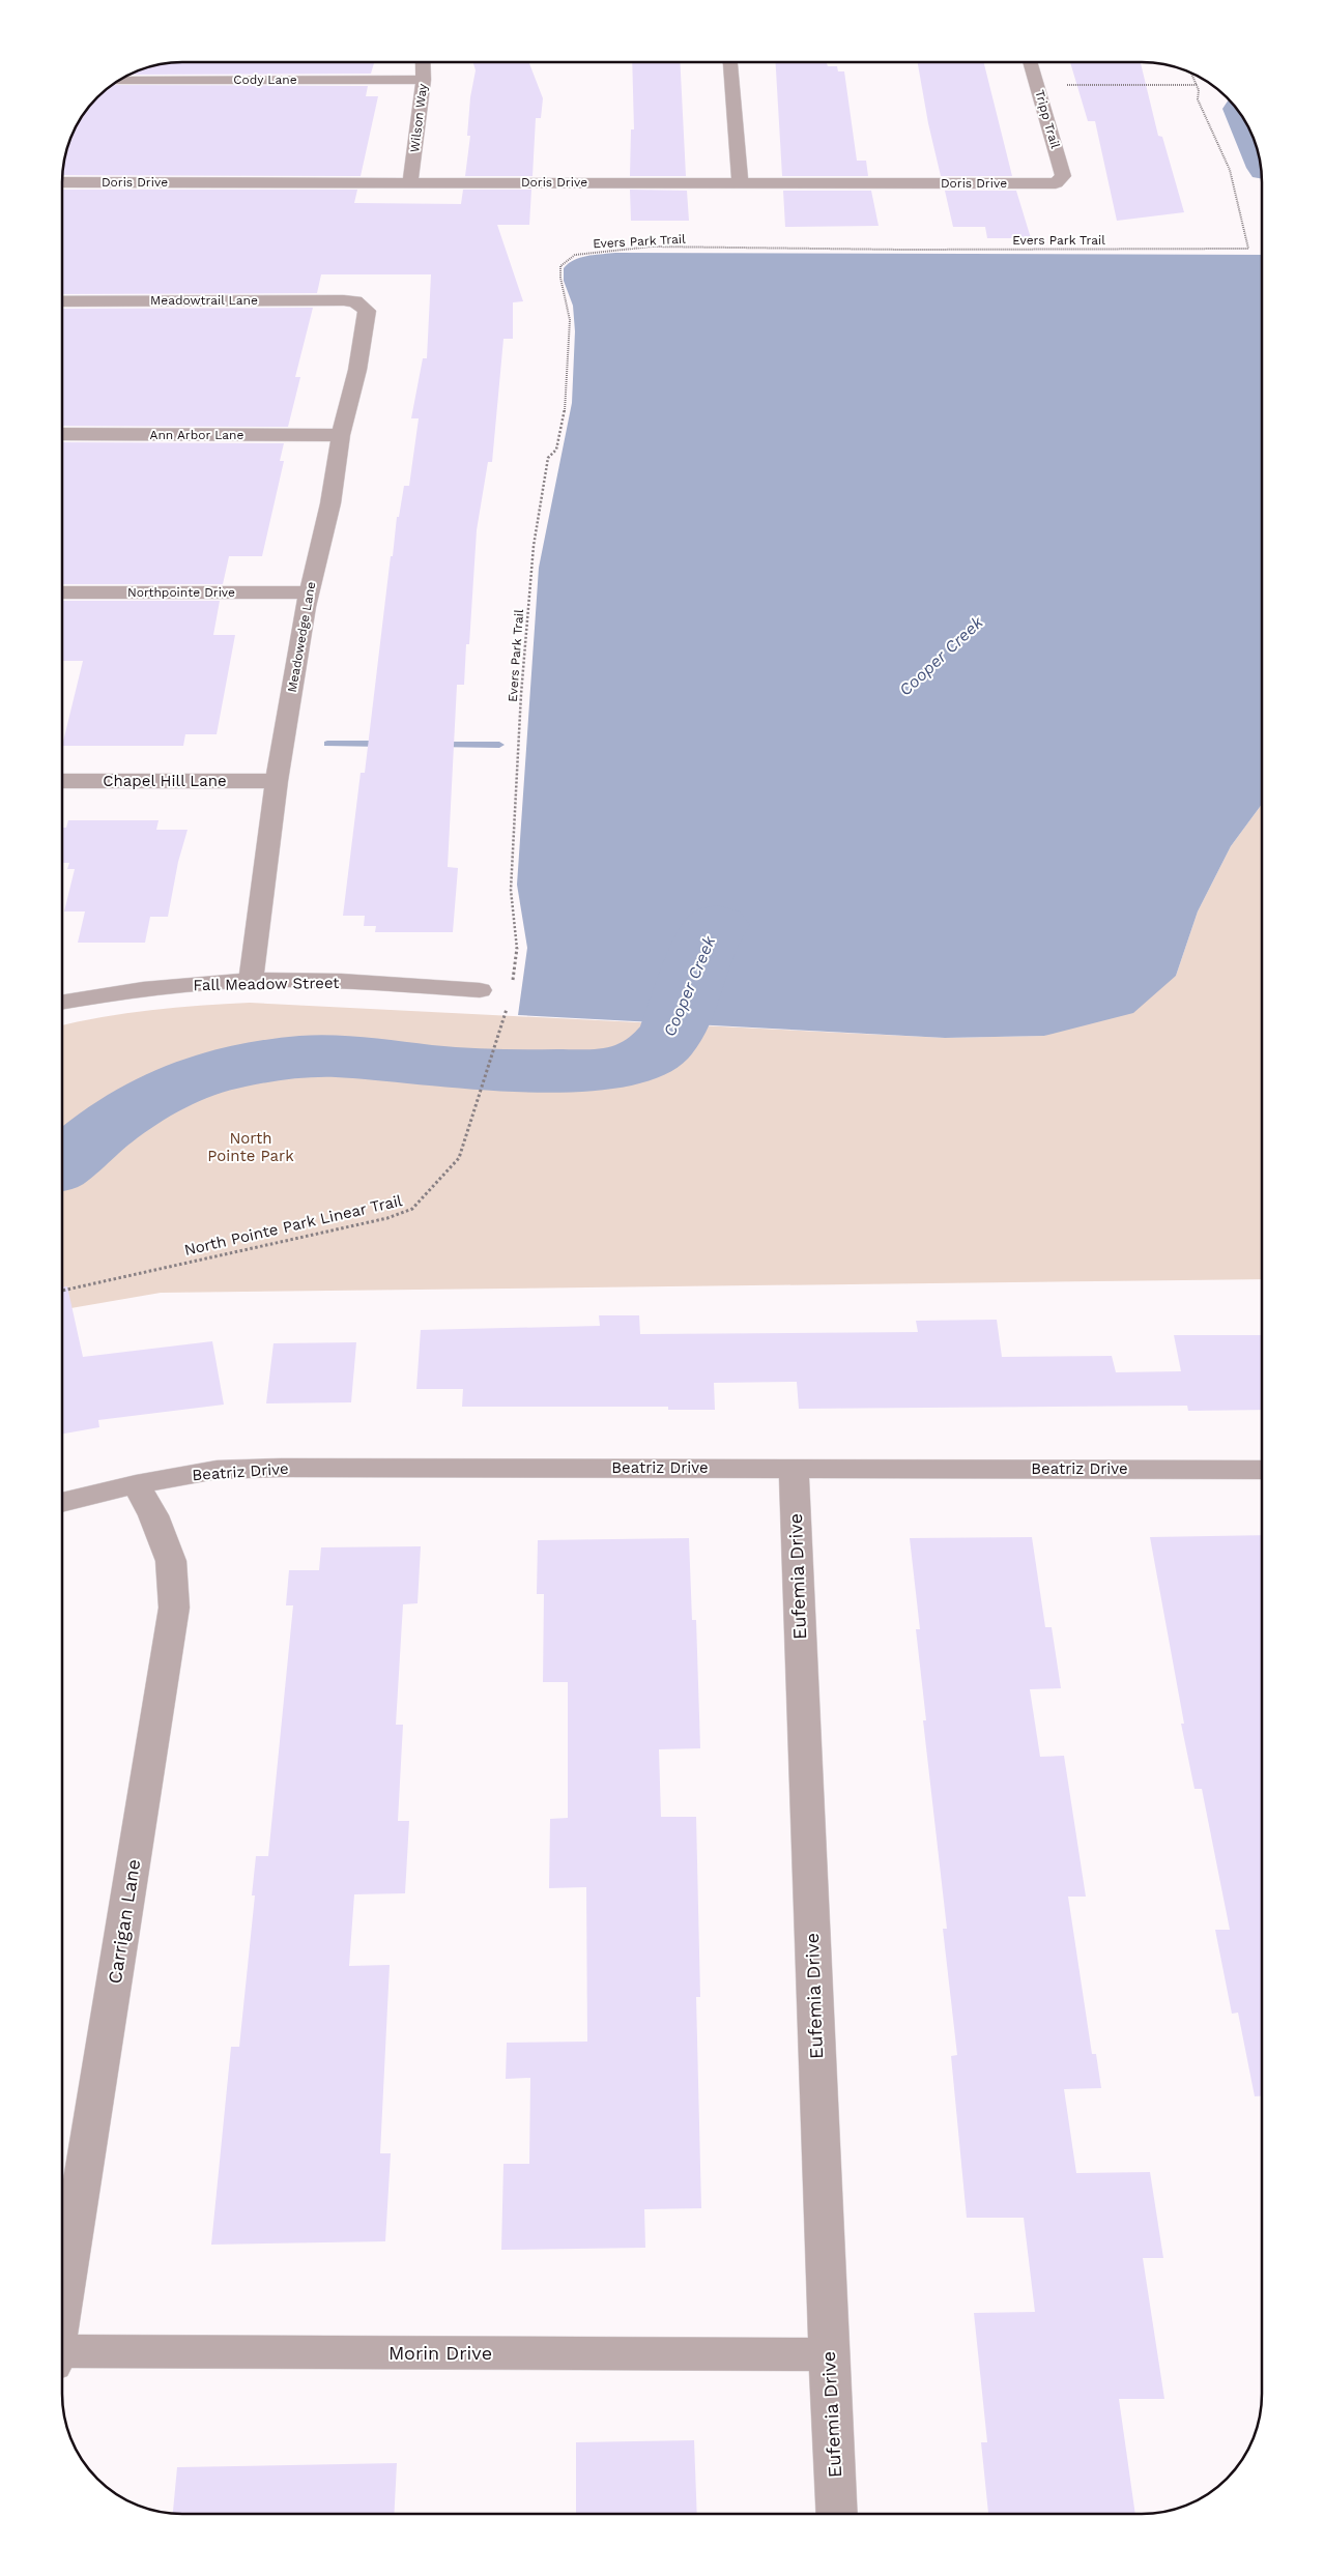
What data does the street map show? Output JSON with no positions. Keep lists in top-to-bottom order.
{
  "streets": {
    "street": [
      "Cody Lane",
      "Wilson Way",
      "Tripp Trail",
      "Doris Drive",
      "Meadowtrail Lane",
      "Ann Arbor Lane",
      "Northpointe Drive",
      "Meadowedge Lane",
      "Chapel Hill Lane",
      "Fall Meadow Street",
      "Beatriz Drive",
      "Eufemia Drive",
      "Carrigan Lane",
      "Morin Drive"
    ],
    "path": ["Evers Park Trail", "North Pointe Park Linear Trail"]
  },
  "crossings": [
    ["Cody Lane", "Wilson Way"],
    ["Wilson Way", "Doris Drive"],
    ["Tripp Trail", "Doris Drive"],
    ["Meadowtrail Lane", "Meadowedge Lane"],
    ["Ann Arbor Lane", "Meadowedge Lane"],
    ["Northpointe Drive", "Meadowedge Lane"],
    ["Meadowedge Lane", "Chapel Hill Lane"],
    ["Meadowedge Lane", "Fall Meadow Street"],
    ["Beatriz Drive", "Eufemia Drive"],
    ["Beatriz Drive", "Carrigan Lane"],
    ["Eufemia Drive", "Morin Drive"]
  ],
  "water": ["Cooper Creek"],
  "parks": ["North Pointe Park"]
}
